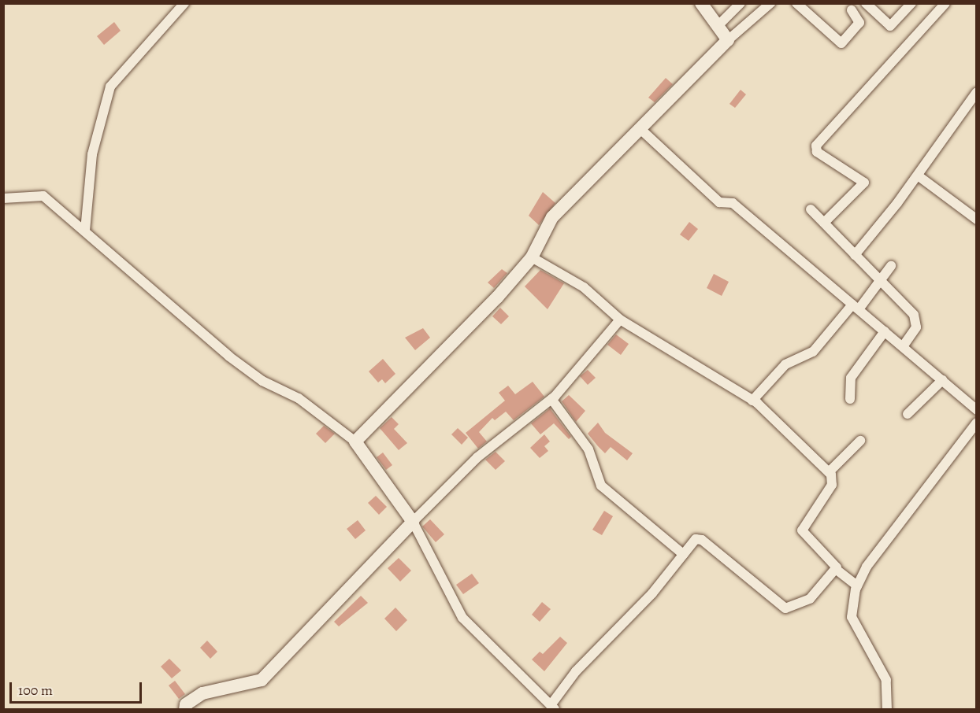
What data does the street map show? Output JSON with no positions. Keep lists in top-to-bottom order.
{
  "scale_bar": "100 m"
}
